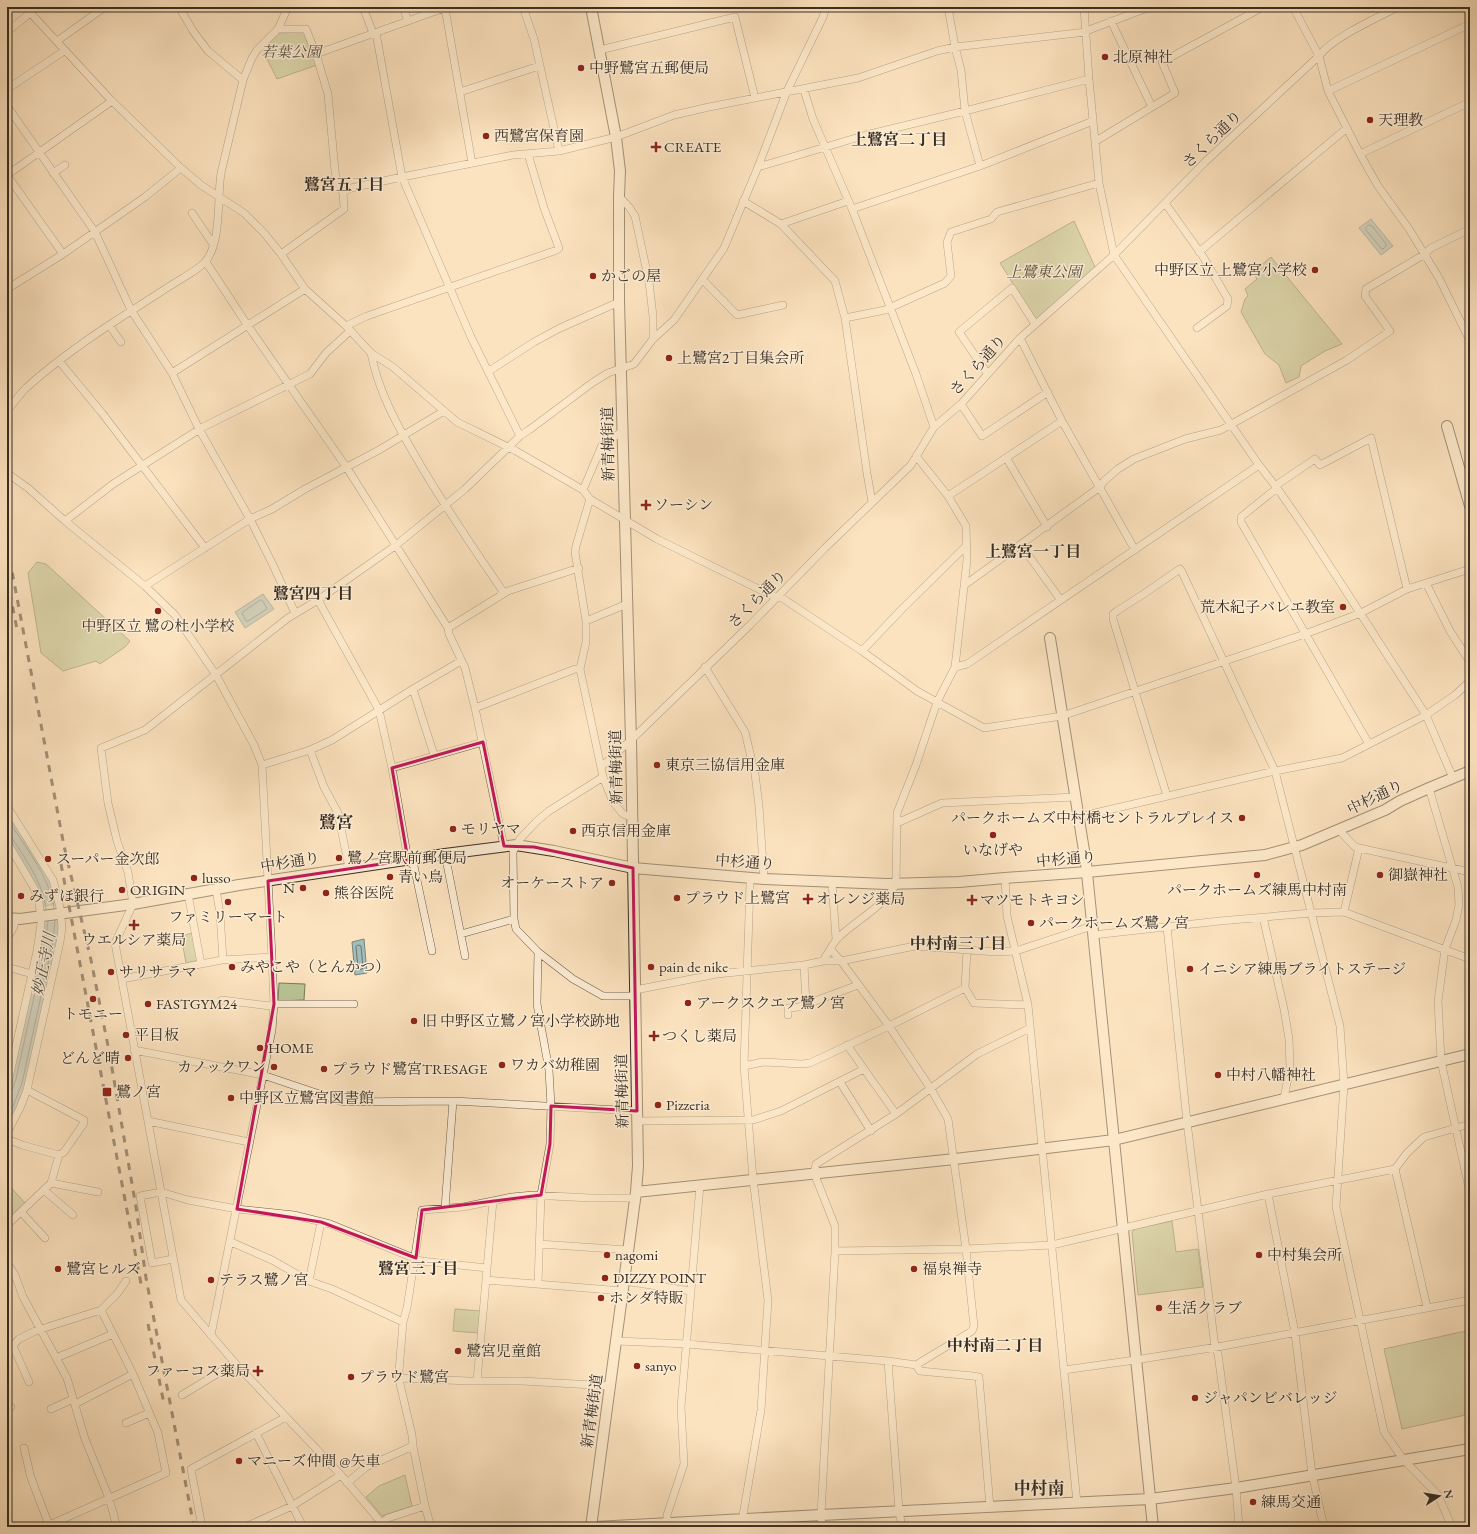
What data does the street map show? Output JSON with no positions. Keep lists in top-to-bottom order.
{
  "streets": {
    "main road": ["新青梅街道", "中杉通り"],
    "street": ["さくら通り"]
  },
  "crossings": [
    ["さくら通り", "新青梅街道"],
    ["新青梅街道", "中杉通り"]
  ],
  "districts": [
    "上鷺宮二丁目",
    "鷺宮五丁目",
    "上鷺宮一丁目",
    "鷺宮四丁目",
    "鷺宮",
    "中村南三丁目",
    "鷺宮三丁目",
    "中村南二丁目",
    "中村南"
  ],
  "water": ["妙正寺川"],
  "parks": ["若葉公園", "上鷺東公園"],
  "places": {
    "other": [
      "北原神社",
      "中野鷺宮五郵便局",
      "天理教",
      "西鷺宮保育園",
      "中野区立 上鷺宮小学校",
      "かごの屋",
      "上鷺宮2丁目集会所",
      "荒木紀子バレエ教室",
      "中野区立 鷺の杜小学校",
      "東京三協信用金庫",
      "パークホームズ中村橋セントラルプレイス",
      "モリヤマ",
      "西京信用金庫",
      "いなげや",
      "鷺ノ宮駅前郵便局",
      "スーパー金次郎",
      "パークホームズ練馬中村南",
      "御嶽神社",
      "青い鳥",
      "lusso",
      "オーケーストア",
      "N",
      "ORIGIN",
      "熊谷医院",
      "みずほ銀行",
      "プラウド上鷺宮",
      "ファミリーマート",
      "パークホームズ鷺ノ宮",
      "みやこや（とんかつ）",
      "pain de nike",
      "イニシア練馬ブライトステージ",
      "サリサ ラマ",
      "トモニー",
      "アークスクエア鷺ノ宮",
      "FASTGYM24",
      "旧 中野区立鷺ノ宮小学校跡地",
      "平目板",
      "HOME",
      "どんど晴",
      "ワカバ幼稚園",
      "カノックワン",
      "プラウド鷺宮TRESAGE",
      "中村八幡神社",
      "中野区立鷺宮図書館",
      "Pizzeria",
      "nagomi",
      "中村集会所",
      "鷺宮ヒルズ",
      "福泉禅寺",
      "DIZZY POINT",
      "テラス鷺ノ宮",
      "ホンダ特販",
      "生活クラブ",
      "鷺宮児童館",
      "sanyo",
      "プラウド鷺宮",
      "ジャパンビバレッジ",
      "マニーズ仲間 @矢車",
      "練馬交通"
    ],
    "health": [
      "CREATE",
      "ソーシン",
      "オレンジ薬局",
      "マツモトキヨシ",
      "ウエルシア薬局",
      "つくし薬局",
      "ファーコス薬局"
    ],
    "transit": ["鷺ノ宮"]
  },
  "north": "right"
}
